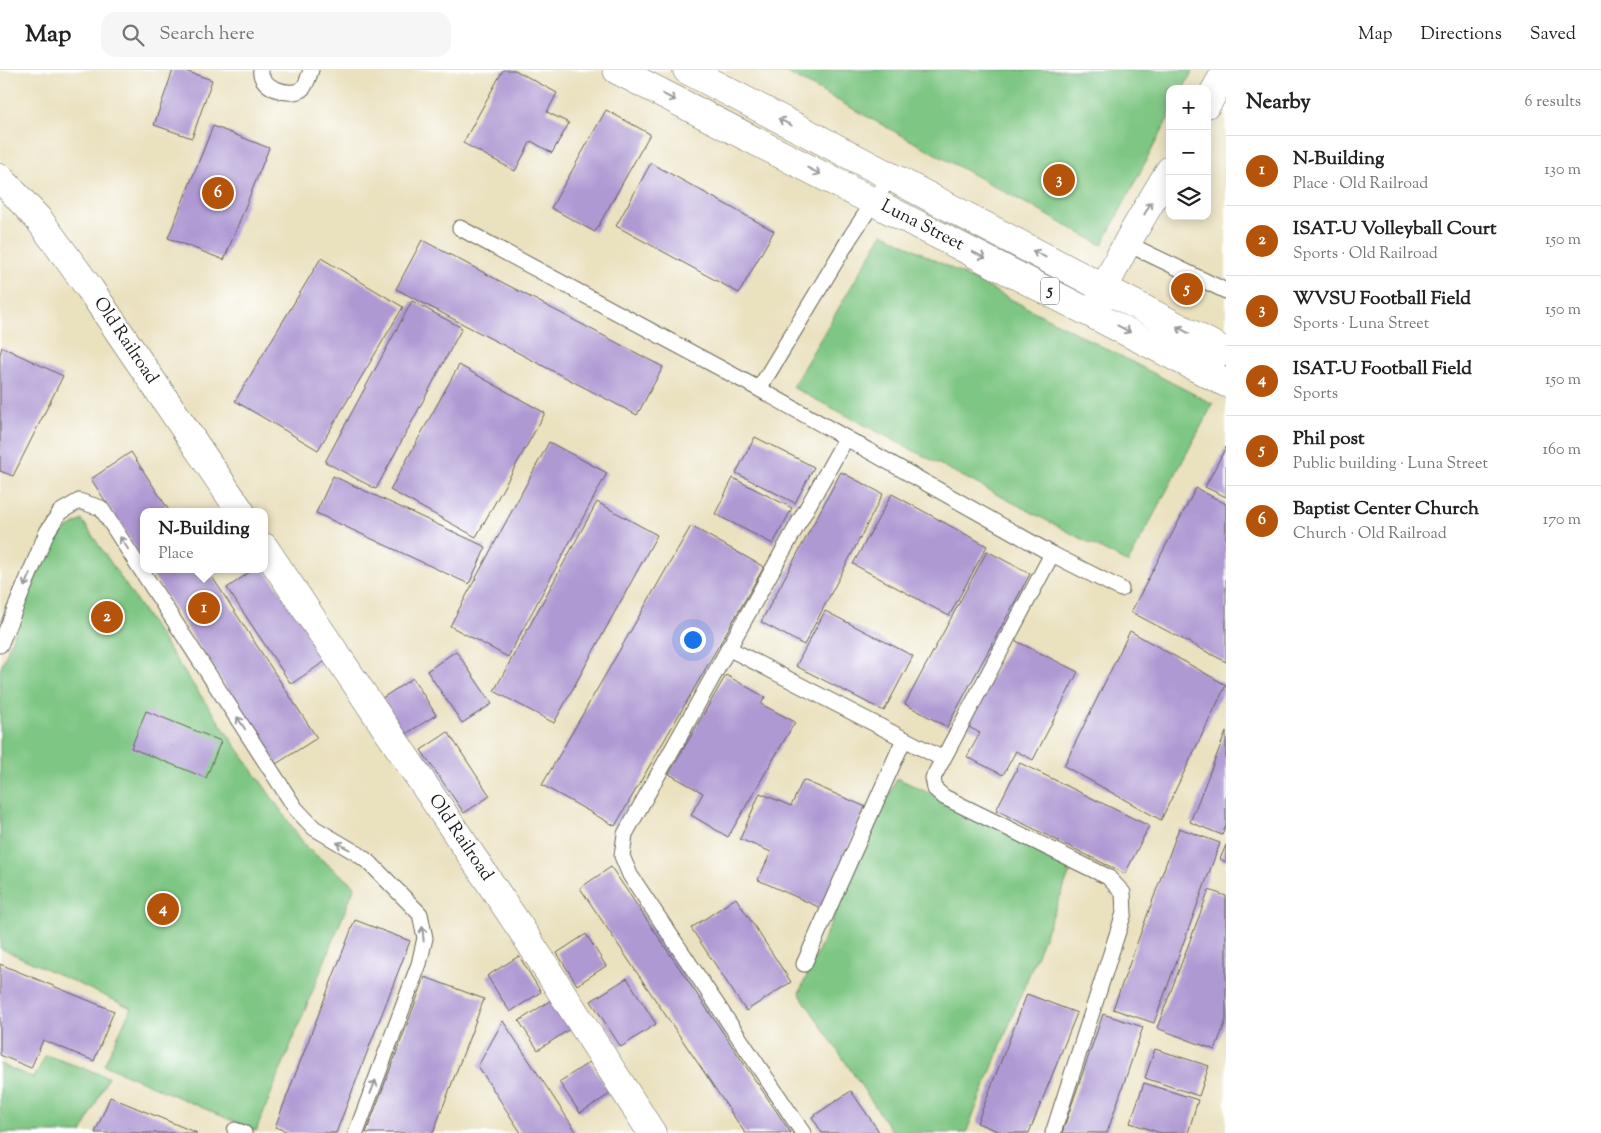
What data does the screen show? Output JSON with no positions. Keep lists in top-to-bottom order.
{
  "streets": {
    "street": ["Luna Street", "5", "Old Railroad"]
  },
  "page": {
    "header": "Map",
    "search": "Search here",
    "nav": ["Map", "Directions", "Saved"],
    "heading": ["Nearby", "6 results"],
    "map_buttons": ["+", "−"],
    "list": [
      {
        "mark": "1",
        "name": "N-Building",
        "note": "Place · Old Railroad",
        "value": "130 m"
      },
      {
        "mark": "2",
        "name": "ISAT-U Volleyball Court",
        "note": "Sports · Old Railroad",
        "value": "150 m"
      },
      {
        "mark": "3",
        "name": "WVSU Football Field",
        "note": "Sports · Luna Street",
        "value": "150 m"
      },
      {
        "mark": "4",
        "name": "ISAT-U Football Field",
        "note": "Sports",
        "value": "150 m"
      },
      {
        "mark": "5",
        "name": "Phil post",
        "note": "Public building · Luna Street",
        "value": "160 m"
      },
      {
        "mark": "6",
        "name": "Baptist Center Church",
        "note": "Church · Old Railroad",
        "value": "170 m"
      }
    ],
    "pins": [
      "3",
      "6",
      "5",
      "1",
      "2",
      "4"
    ],
    "popup": ["N-Building", "Place"]
  }
}
